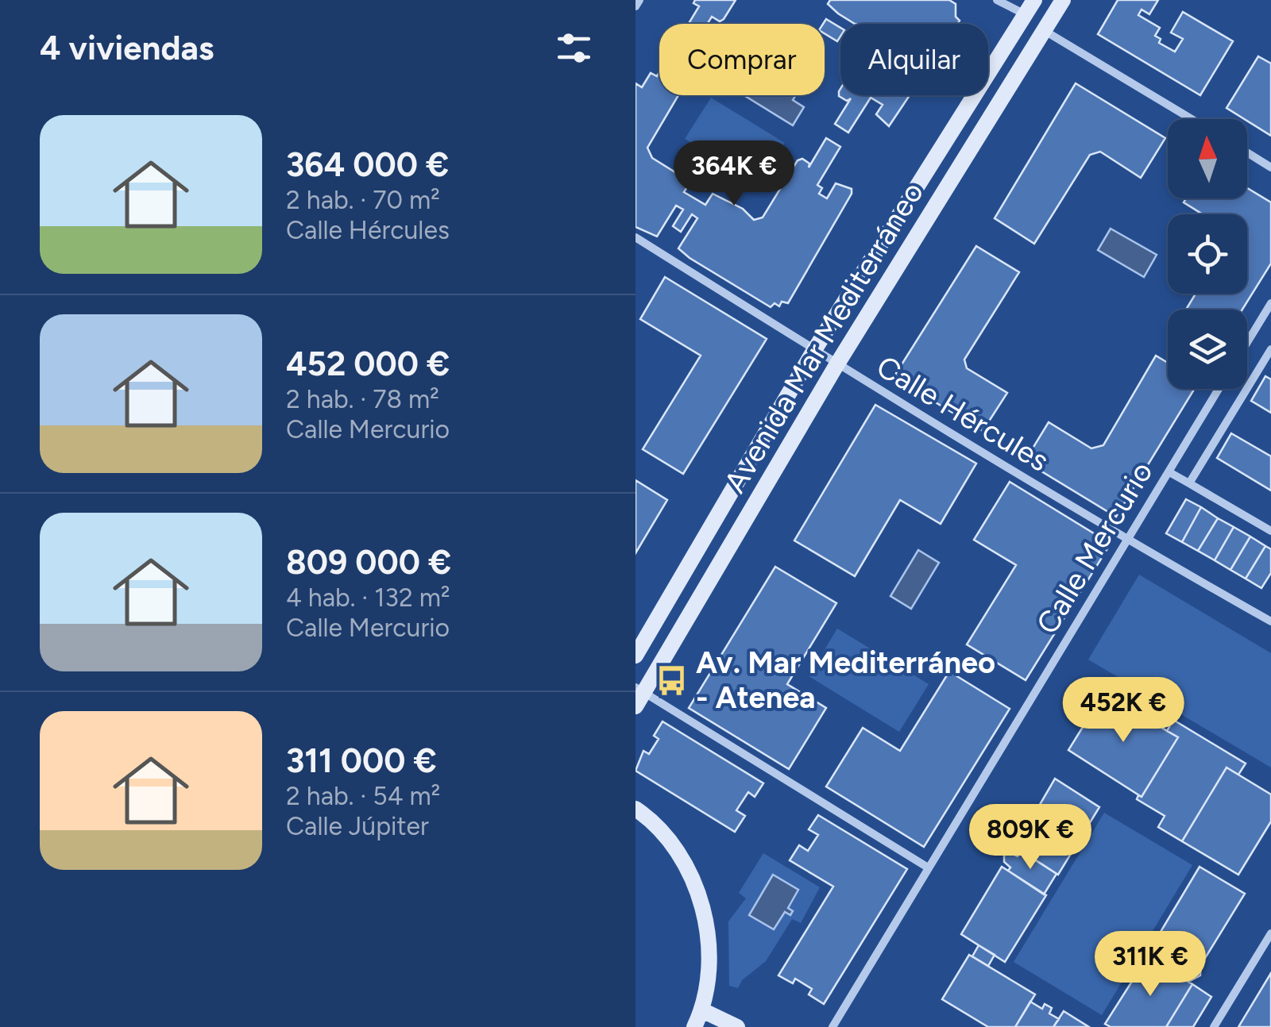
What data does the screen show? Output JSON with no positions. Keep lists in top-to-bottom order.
{
  "streets": {
    "street": ["Avenida Mar Mediterráneo", "Calle Hércules", "Calle Mercurio"]
  },
  "crossings": [
    ["Avenida Mar Mediterráneo", "Calle Hércules"],
    ["Calle Hércules", "Calle Mercurio"]
  ],
  "places": {
    "bus stop": ["Av. Mar Mediterráneo - Atenea"]
  },
  "north": "top",
  "page": {
    "heading": "4 viviendas",
    "chip": ["Comprar", "Alquilar"],
    "list": [
      {
        "name": "364 000 €",
        "note": "2 hab. · 70 m² · Calle Hércules"
      },
      {
        "name": "452 000 €",
        "note": "2 hab. · 78 m² · Calle Mercurio"
      },
      {
        "name": "809 000 €",
        "note": "4 hab. · 132 m² · Calle Mercurio"
      },
      {
        "name": "311 000 €",
        "note": "2 hab. · 54 m² · Calle Júpiter"
      }
    ],
    "price": [
      "364K €",
      "452K €",
      "809K €",
      "311K €"
    ]
  }
}
